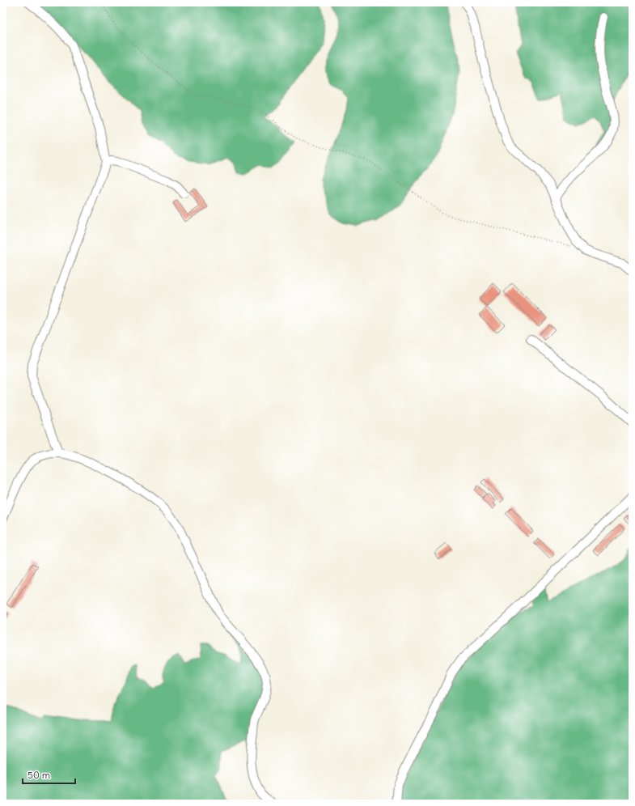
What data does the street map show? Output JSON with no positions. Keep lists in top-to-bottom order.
{
  "scale_bar": "50 m"
}
